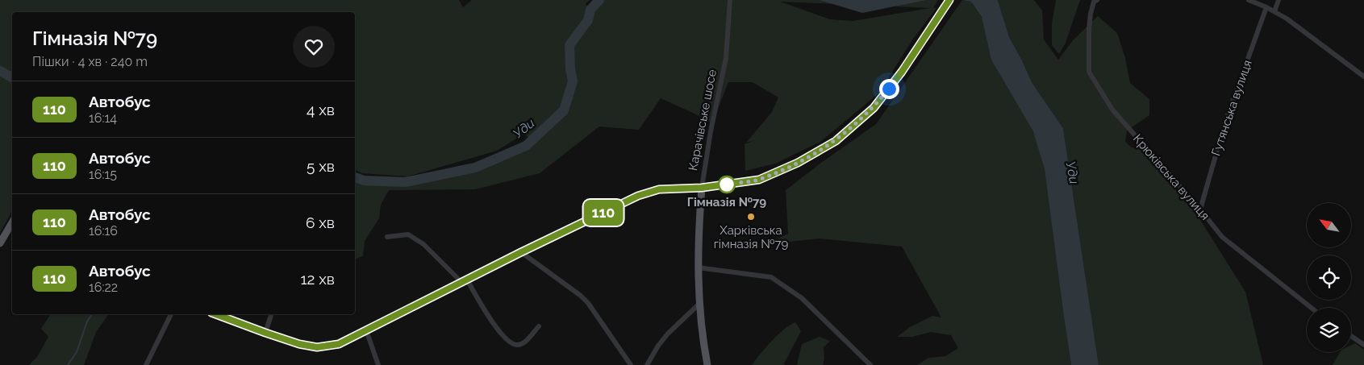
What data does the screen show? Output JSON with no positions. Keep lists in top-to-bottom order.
{
  "streets": {
    "main road": ["Карачівське шосе"],
    "street": ["Гутянська вулиця", "Крюківська вулиця"]
  },
  "crossings": [
    ["Гутянська вулиця", "Крюківська вулиця"]
  ],
  "water": ["Уди"],
  "places": ["Гімназія №79", "Харківська гімназія №79"],
  "lines": ["bus line 110"],
  "north": "top left",
  "page": {
    "on_map": "110",
    "heading": ["Гімназія №79", "Пішки · 4 хв · 240 m"],
    "list": [
      {
        "mark": "110",
        "name": "Автобус",
        "note": "16:14",
        "value": "4 хв"
      },
      {
        "mark": "110",
        "name": "Автобус",
        "note": "16:15",
        "value": "5 хв"
      },
      {
        "mark": "110",
        "name": "Автобус",
        "note": "16:16",
        "value": "6 хв"
      },
      {
        "mark": "110",
        "name": "Автобус",
        "note": "16:22",
        "value": "12 хв"
      }
    ]
  }
}
